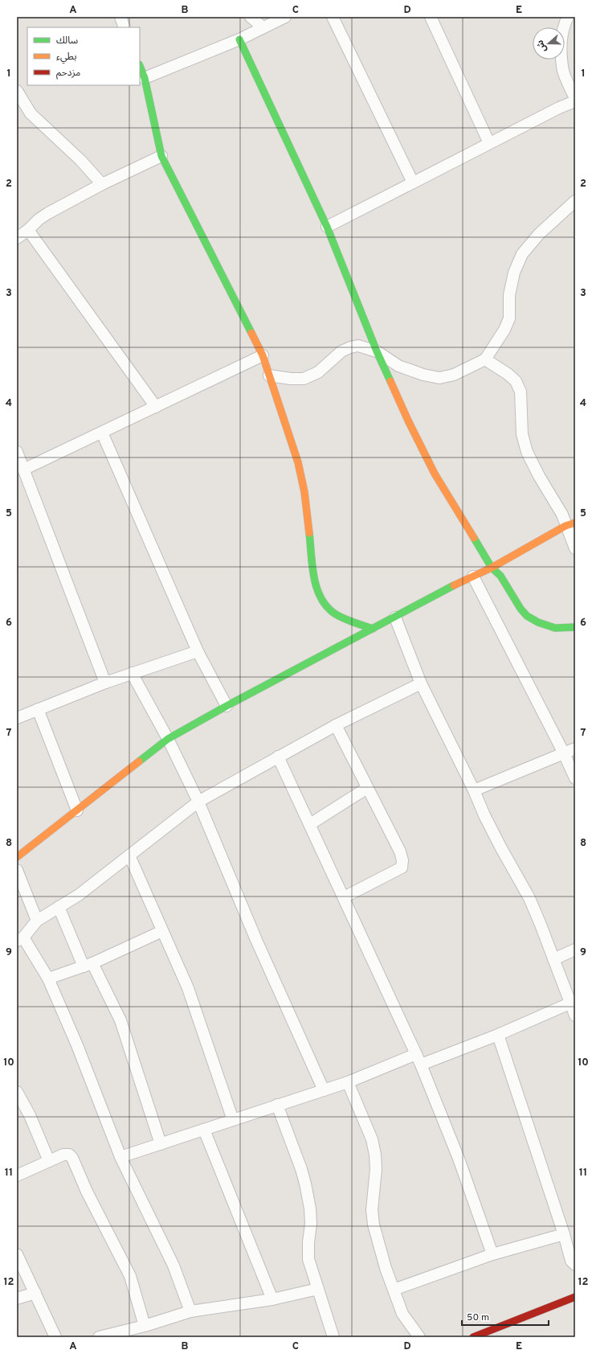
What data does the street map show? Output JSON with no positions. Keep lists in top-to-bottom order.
{
  "legend": ["سالك", "بطيء", "مزدحم"],
  "scale_bar": "50 m",
  "north": "left",
  "grid": {
    "columns": [
      "A",
      "B",
      "C",
      "D",
      "E"
    ],
    "rows": [
      "1",
      "2",
      "3",
      "4",
      "5",
      "6",
      "7",
      "8",
      "9",
      "10",
      "11",
      "12"
    ]
  }
}
